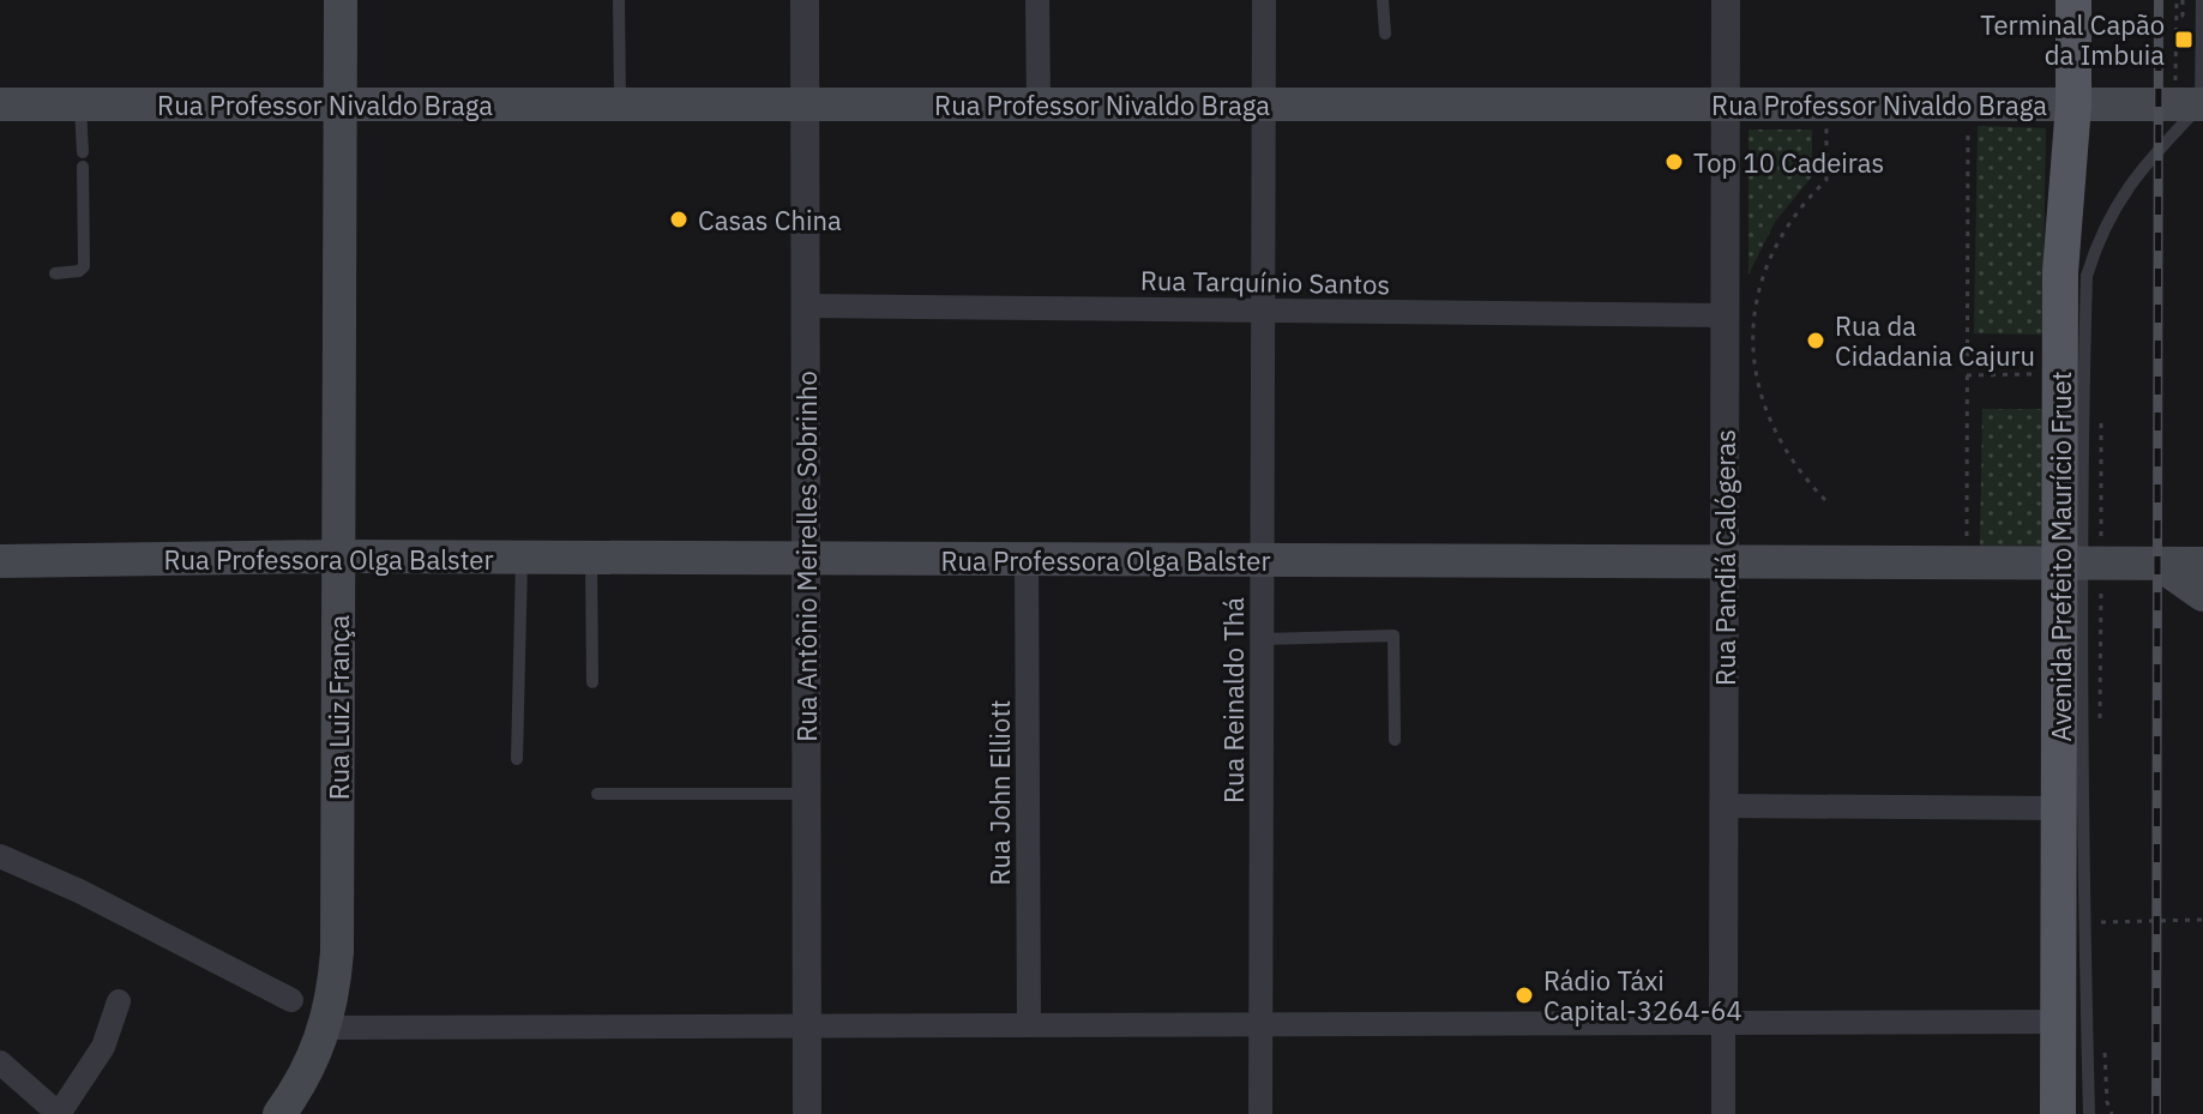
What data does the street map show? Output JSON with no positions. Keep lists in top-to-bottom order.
{
  "streets": {
    "main road": [
      "Rua Professor Nivaldo Braga",
      "Avenida Prefeito Maurício Fruet",
      "Rua Professora Olga Balster",
      "Rua Luiz França"
    ],
    "street": [
      "Rua Tarquínio Santos",
      "Rua Antônio Meirelles Sobrinho",
      "Rua Pandiá Calógeras",
      "Rua Reinaldo Thá",
      "Rua John Elliott"
    ]
  },
  "crossings": [
    ["Rua Professor Nivaldo Braga", "Rua Antônio Meirelles Sobrinho"],
    ["Rua Professor Nivaldo Braga", "Avenida Prefeito Maurício Fruet"],
    ["Rua Professor Nivaldo Braga", "Rua Pandiá Calógeras"],
    ["Rua Professor Nivaldo Braga", "Rua Reinaldo Thá"],
    ["Rua Professor Nivaldo Braga", "Rua Luiz França"],
    ["Rua Tarquínio Santos", "Rua Antônio Meirelles Sobrinho"],
    ["Rua Tarquínio Santos", "Rua Pandiá Calógeras"],
    ["Rua Tarquínio Santos", "Rua Reinaldo Thá"],
    ["Rua Antônio Meirelles Sobrinho", "Rua Professora Olga Balster"],
    ["Avenida Prefeito Maurício Fruet", "Rua Professora Olga Balster"],
    ["Rua Pandiá Calógeras", "Rua Professora Olga Balster"],
    ["Rua Professora Olga Balster", "Rua Reinaldo Thá"],
    ["Rua Professora Olga Balster", "Rua Luiz França"],
    ["Rua Professora Olga Balster", "Rua John Elliott"]
  ],
  "places": {
    "transit": ["Terminal Capão da Imbuia"],
    "other": [
      "Top 10 Cadeiras",
      "Casas China",
      "Rua da Cidadania Cajuru",
      "Rádio Táxi Capital-3264-64"
    ]
  }
}
